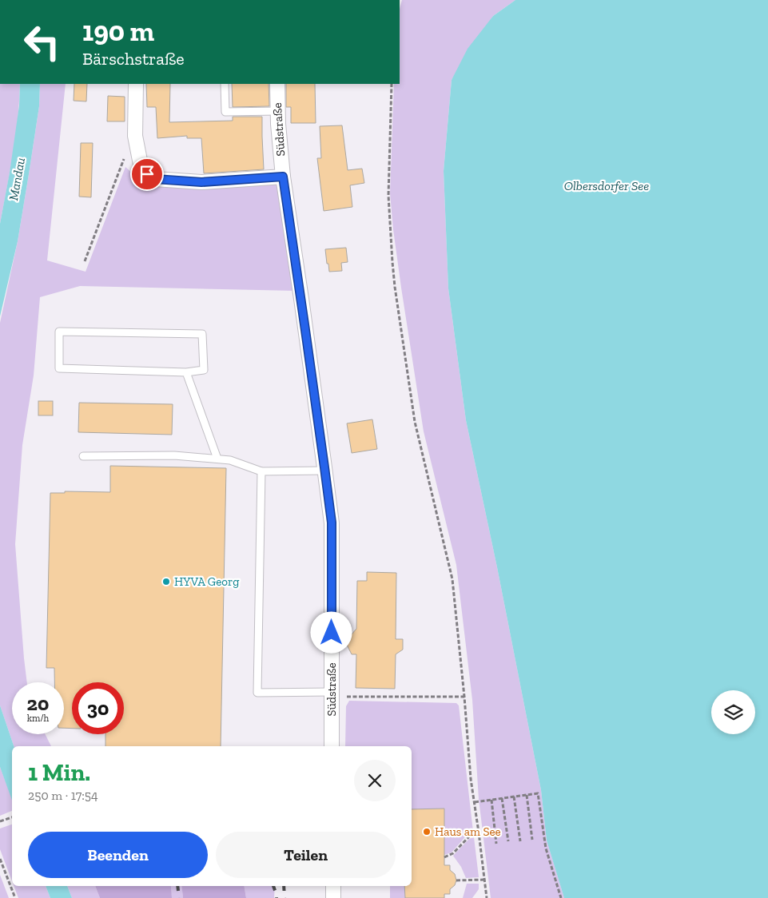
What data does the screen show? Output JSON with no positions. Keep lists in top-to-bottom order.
{
  "streets": {
    "street": ["Südstraße"]
  },
  "water": ["Mandau", "Olbersdorfer See"],
  "places": ["HYVA Georg", "Haus am See"],
  "page": {
    "turn": ["190 m", "Bärschstraße"],
    "speed": "20 km/h",
    "limit": "30",
    "heading": ["1 Min.", "250 m · 17:54"],
    "buttons": ["Beenden", "Teilen"]
  }
}
